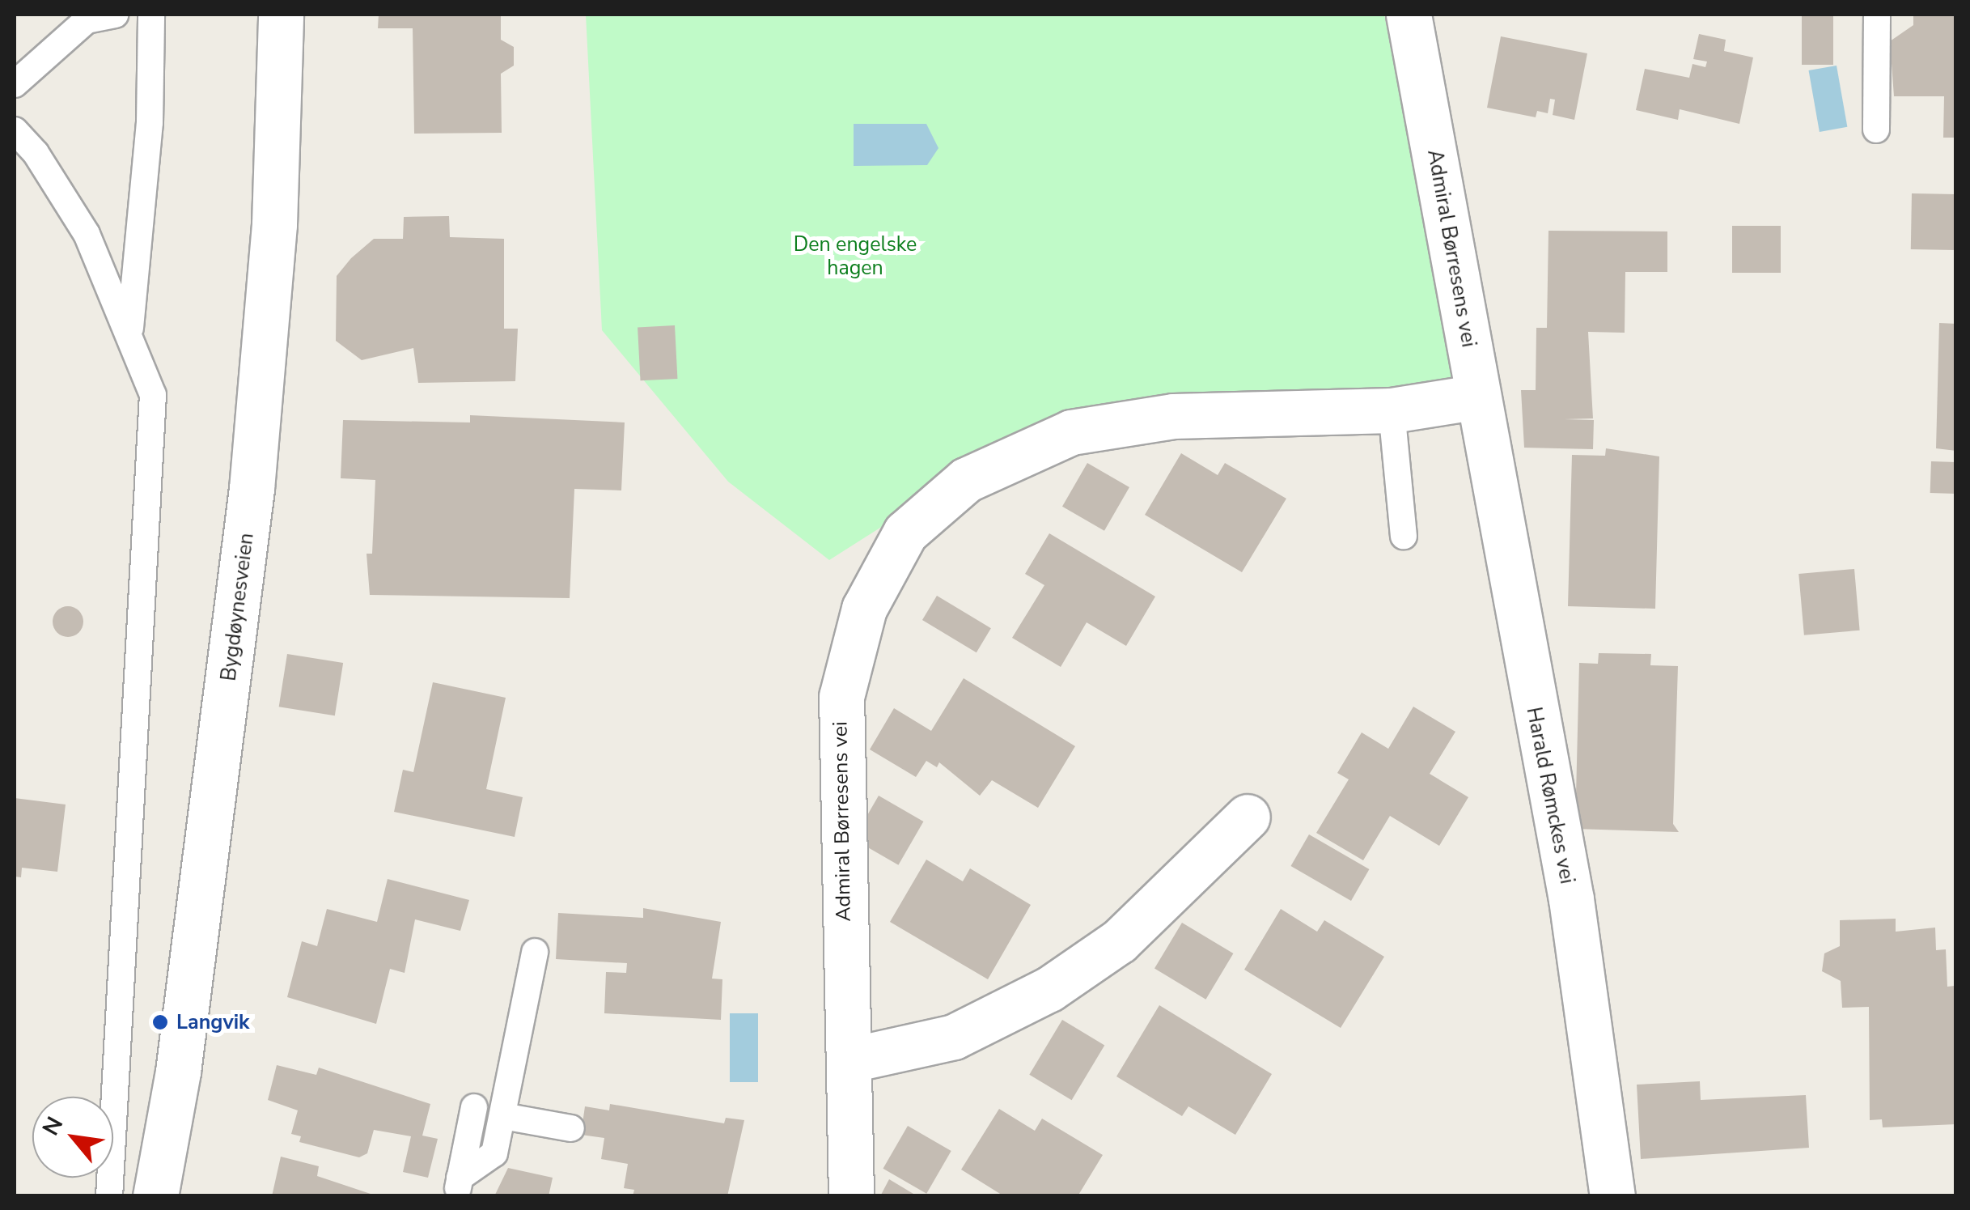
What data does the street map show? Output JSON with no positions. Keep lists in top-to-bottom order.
{
  "streets": {
    "street": ["Admiral Børresens vei", "Bygdøynesveien", "Harald Rømckes vei"]
  },
  "crossings": [
    ["Admiral Børresens vei", "Harald Rømckes vei"]
  ],
  "parks": ["Den engelske hagen"],
  "places": ["Langvik"],
  "north": "top left"
}
